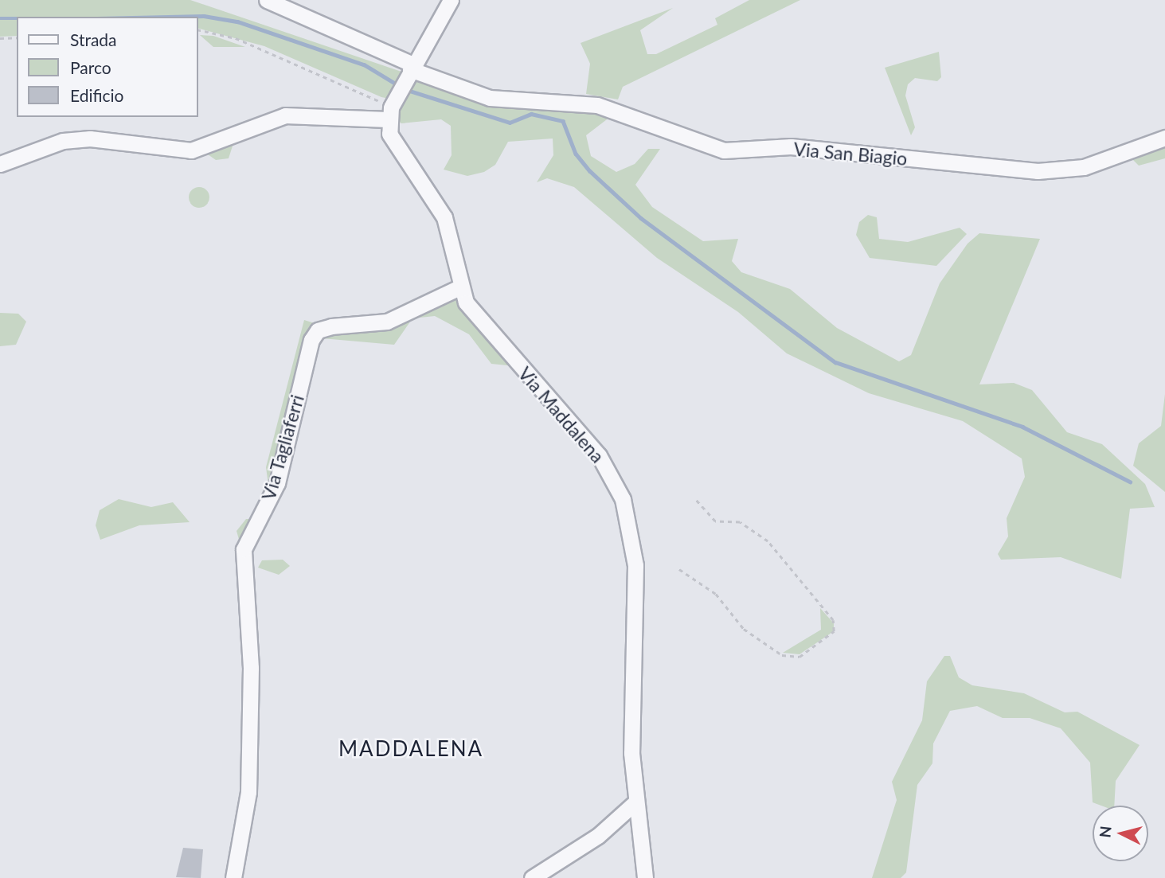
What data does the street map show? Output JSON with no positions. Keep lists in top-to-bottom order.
{
  "streets": {
    "street": ["Via San Biagio", "Via Maddalena", "Via Tagliaferri"]
  },
  "crossings": [
    ["Via Maddalena", "Via Tagliaferri"]
  ],
  "districts": ["MADDALENA"],
  "legend": ["Strada", "Parco", "Edificio"],
  "north": "left"
}
